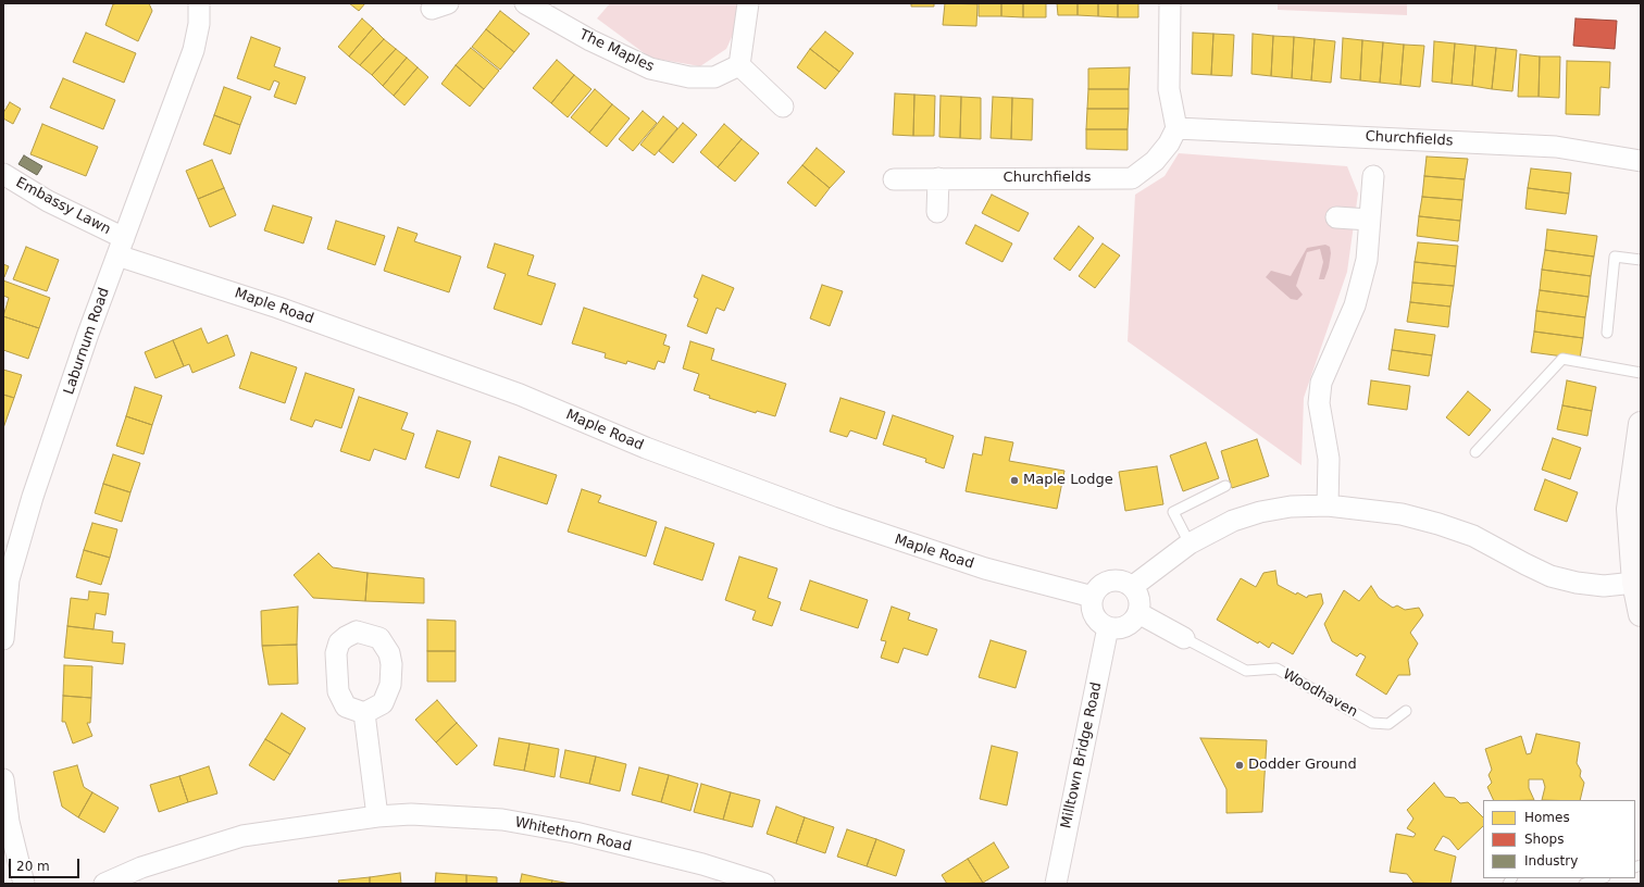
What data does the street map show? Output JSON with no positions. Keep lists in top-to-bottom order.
{
  "streets": {
    "street": [
      "The Maples",
      "Churchfields",
      "Embassy Lawn",
      "Maple Road",
      "Laburnum Road",
      "Woodhaven",
      "Milltown Bridge Road",
      "Whitethorn Road"
    ]
  },
  "crossings": [
    ["Embassy Lawn", "Maple Road"],
    ["Embassy Lawn", "Laburnum Road"],
    ["Maple Road", "Laburnum Road"],
    ["Maple Road", "Woodhaven"],
    ["Maple Road", "Milltown Bridge Road"],
    ["Woodhaven", "Milltown Bridge Road"]
  ],
  "places": ["Maple Lodge", "Dodder Ground"],
  "legend": ["Homes", "Shops", "Industry"],
  "scale_bar": "20 m"
}
